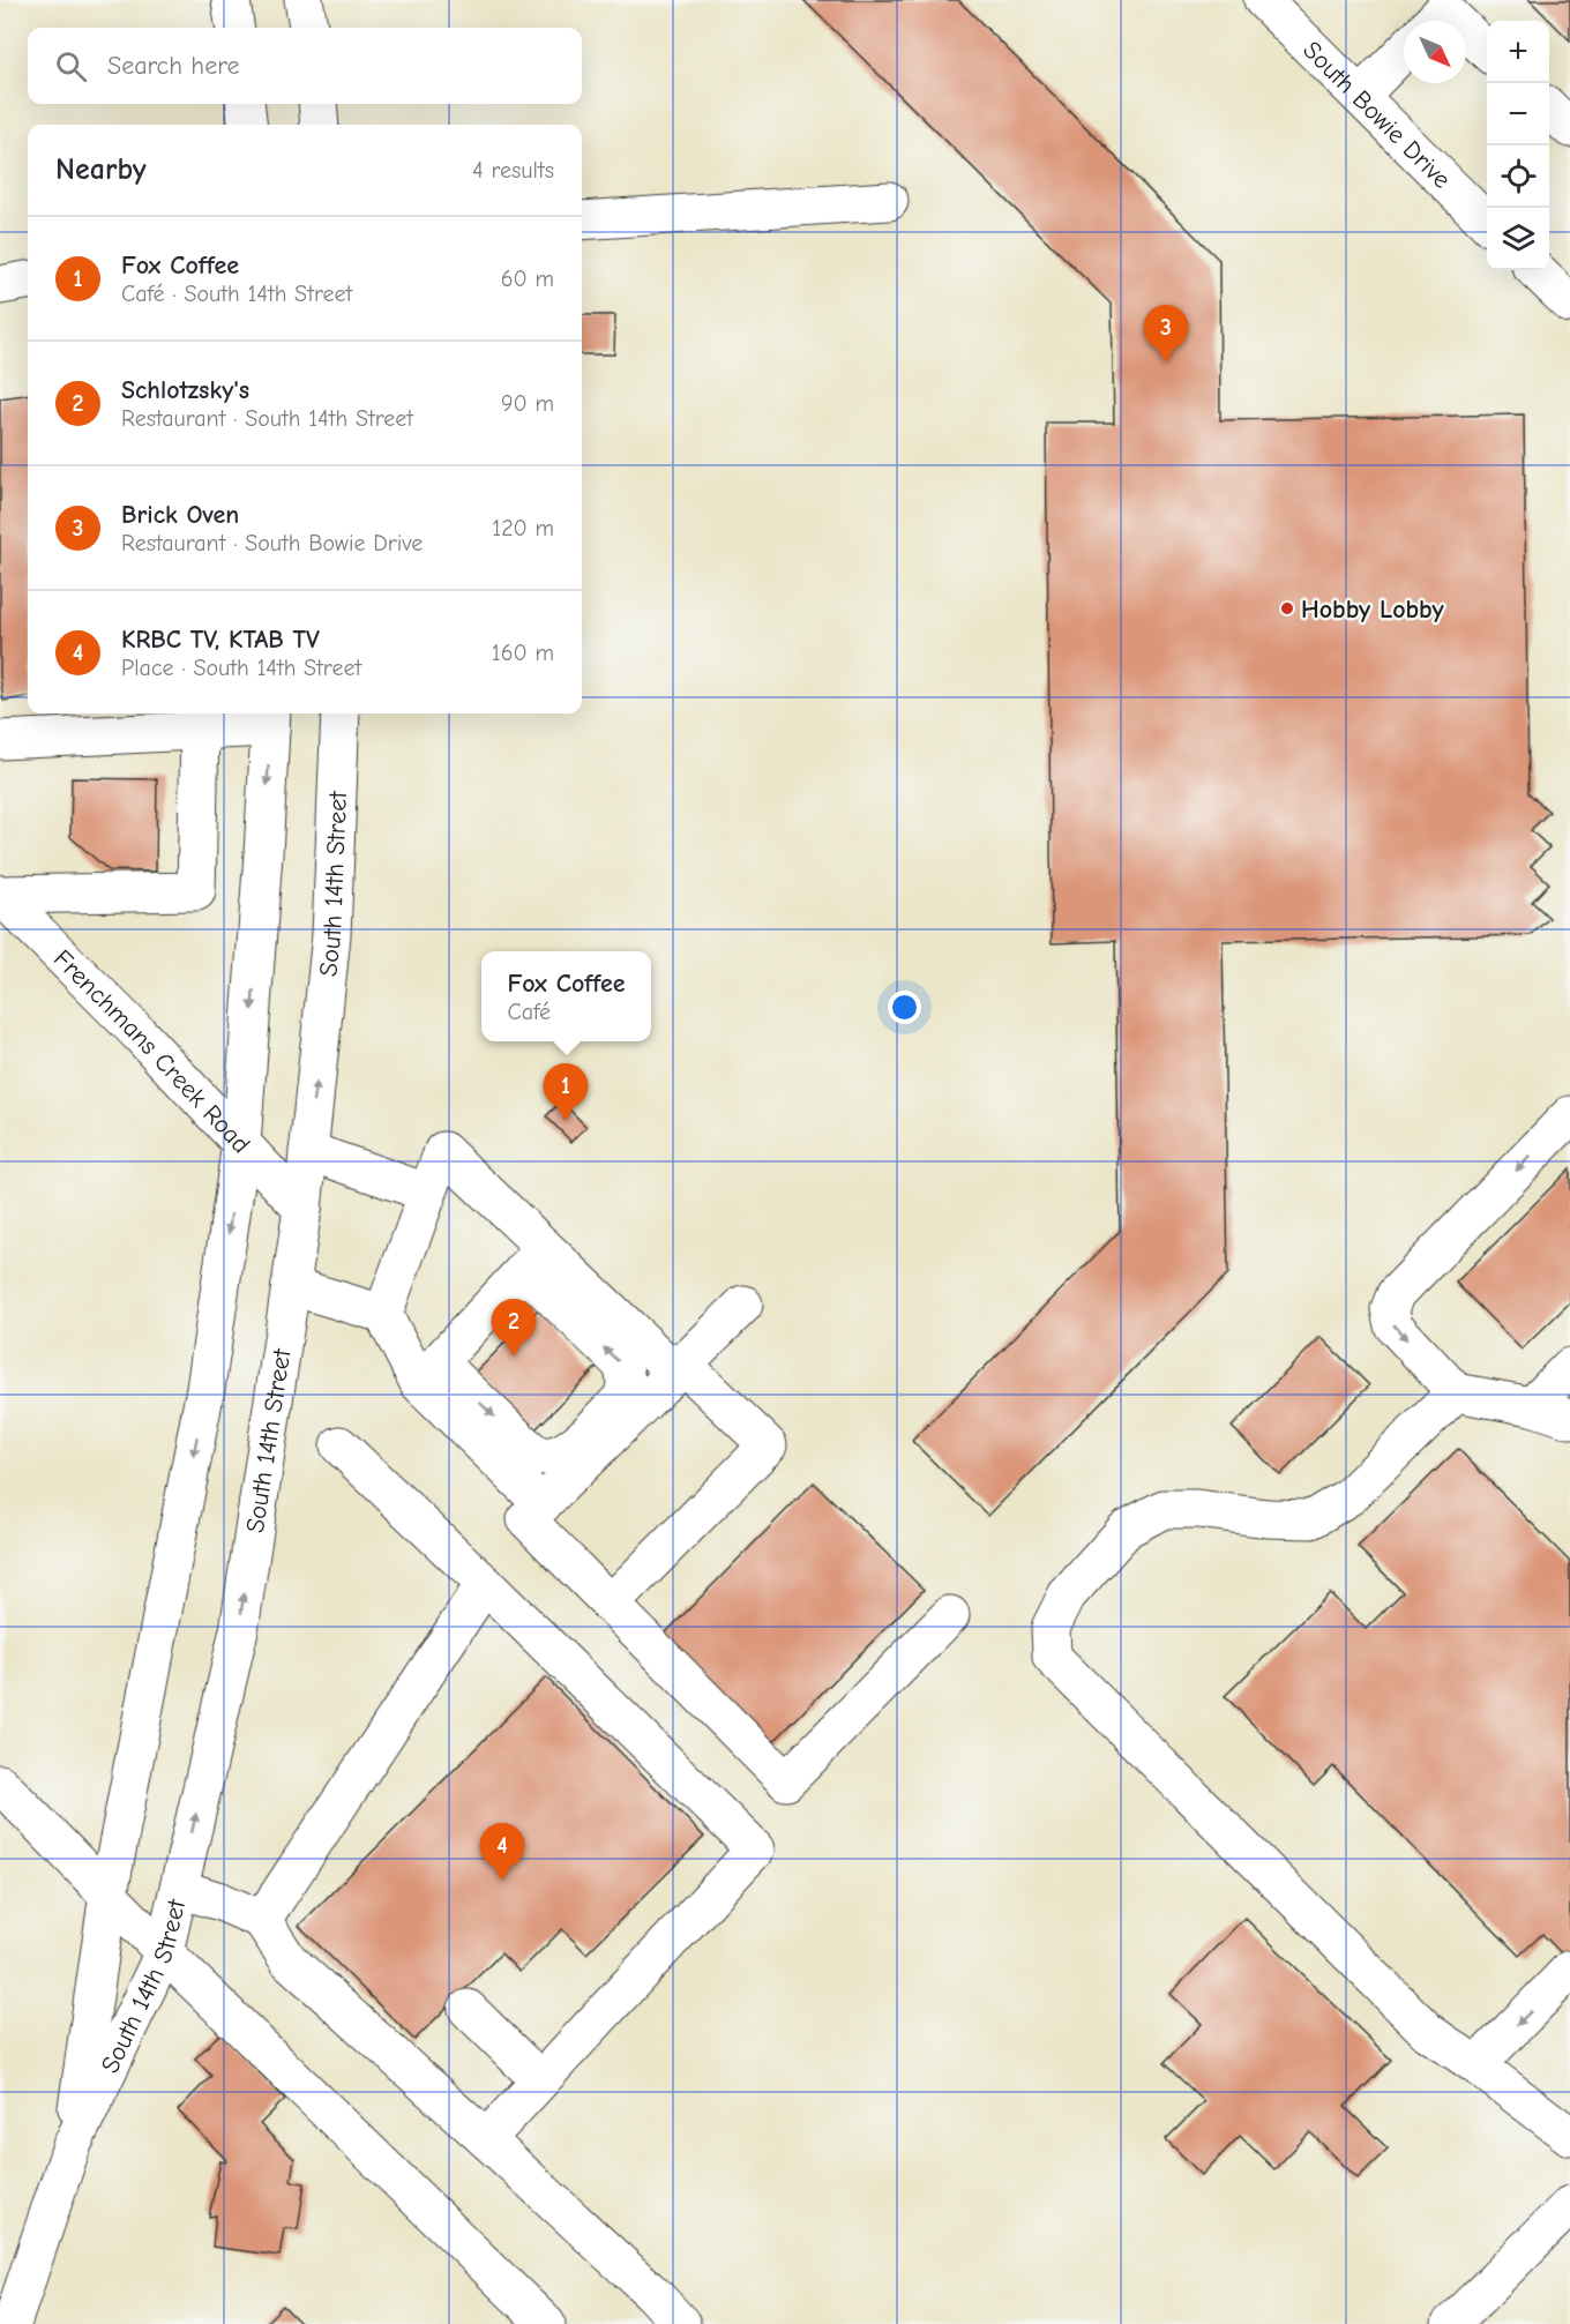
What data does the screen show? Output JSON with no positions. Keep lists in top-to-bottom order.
{
  "streets": {
    "main road": ["South Bowie Drive", "South 14th Street", "Frenchmans Creek Road"]
  },
  "crossings": [
    ["South 14th Street", "Frenchmans Creek Road"]
  ],
  "places": ["Hobby Lobby"],
  "north": "bottom right",
  "page": {
    "map_buttons": ["+", "−"],
    "search": "Search here",
    "heading": ["Nearby", "4 results"],
    "list": [
      {
        "mark": "1",
        "name": "Fox Coffee",
        "note": "Café · South 14th Street",
        "value": "60 m"
      },
      {
        "mark": "2",
        "name": "Schlotzsky's",
        "note": "Restaurant · South 14th Street",
        "value": "90 m"
      },
      {
        "mark": "3",
        "name": "Brick Oven",
        "note": "Restaurant · South Bowie Drive",
        "value": "120 m"
      },
      {
        "mark": "4",
        "name": "KRBC TV, KTAB TV",
        "note": "Place · South 14th Street",
        "value": "160 m"
      }
    ],
    "pins": [
      "3",
      "1",
      "2",
      "4"
    ],
    "popup": ["Fox Coffee", "Café"]
  }
}
